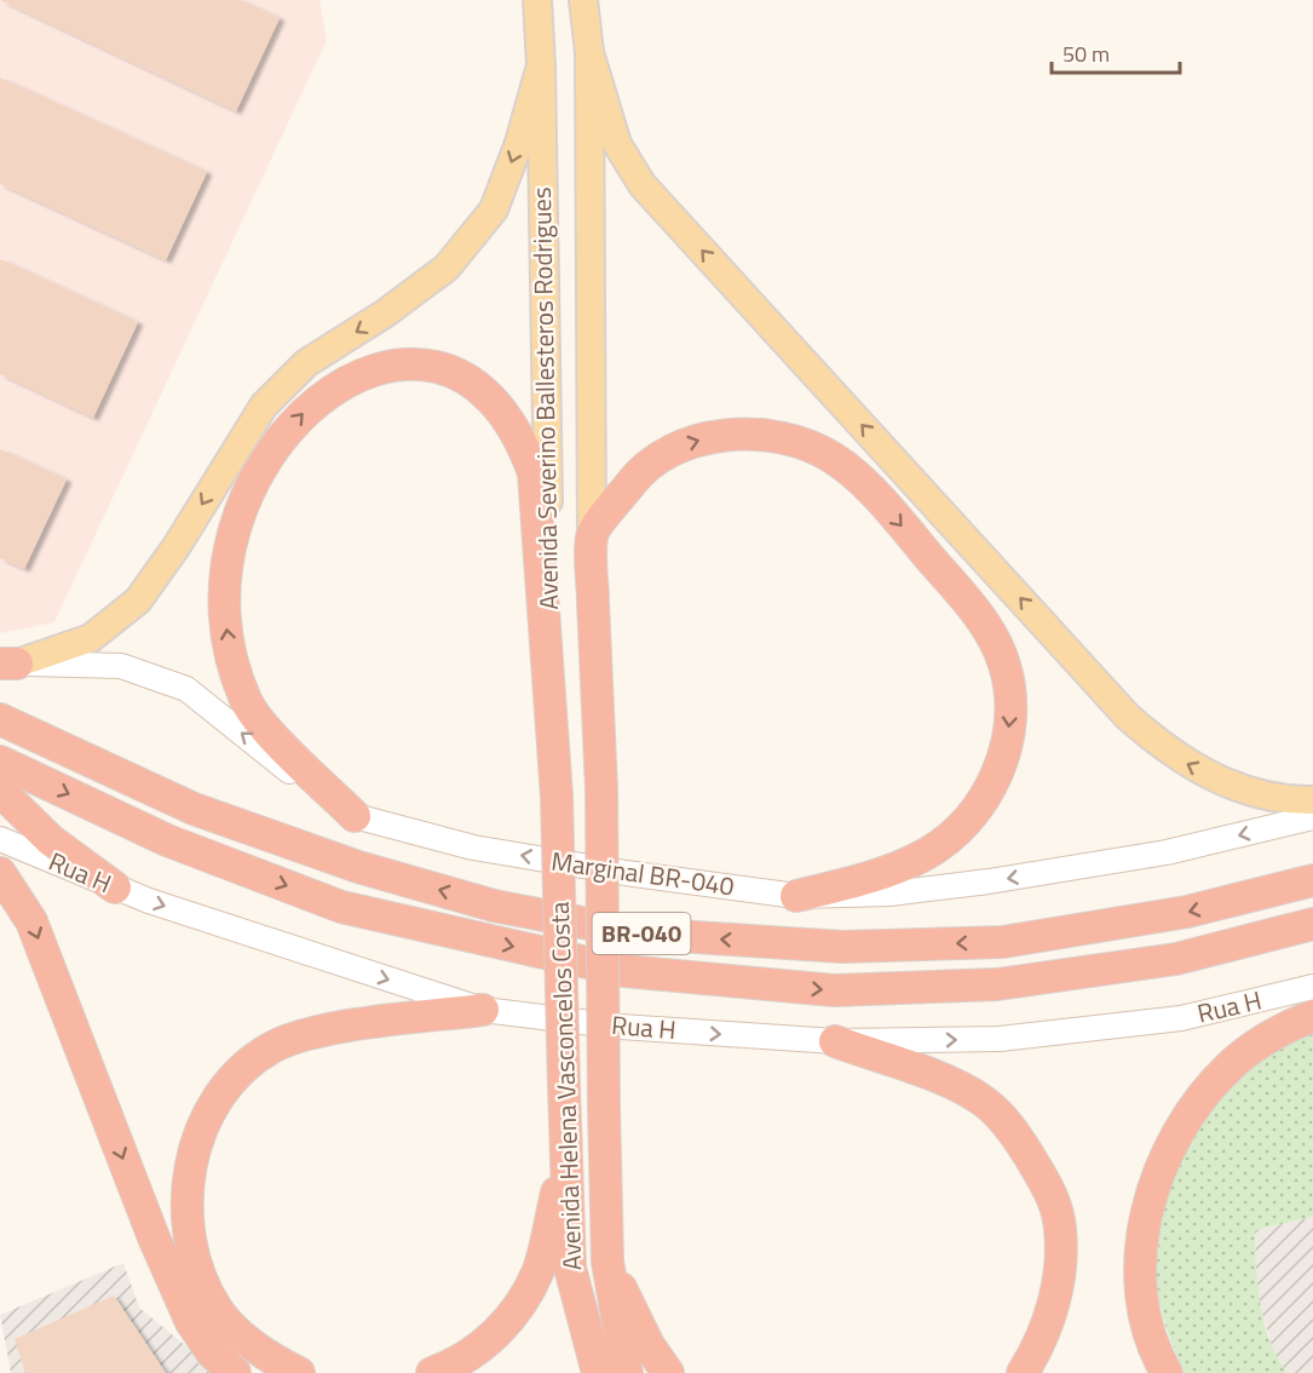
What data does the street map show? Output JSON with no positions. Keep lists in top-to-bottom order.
{
  "streets": {
    "highway": ["Avenida Severino Ballesteros Rodrigues", "BR-040", "Avenida Helena Vasconcelos Costa"],
    "main road": ["Rua H", "Marginal BR-040"]
  },
  "crossings": [
    ["Avenida Severino Ballesteros Rodrigues", "Avenida Helena Vasconcelos Costa"]
  ],
  "one_way": ["Rua H", "Marginal BR-040"],
  "scale_bar": "50 m"
}
